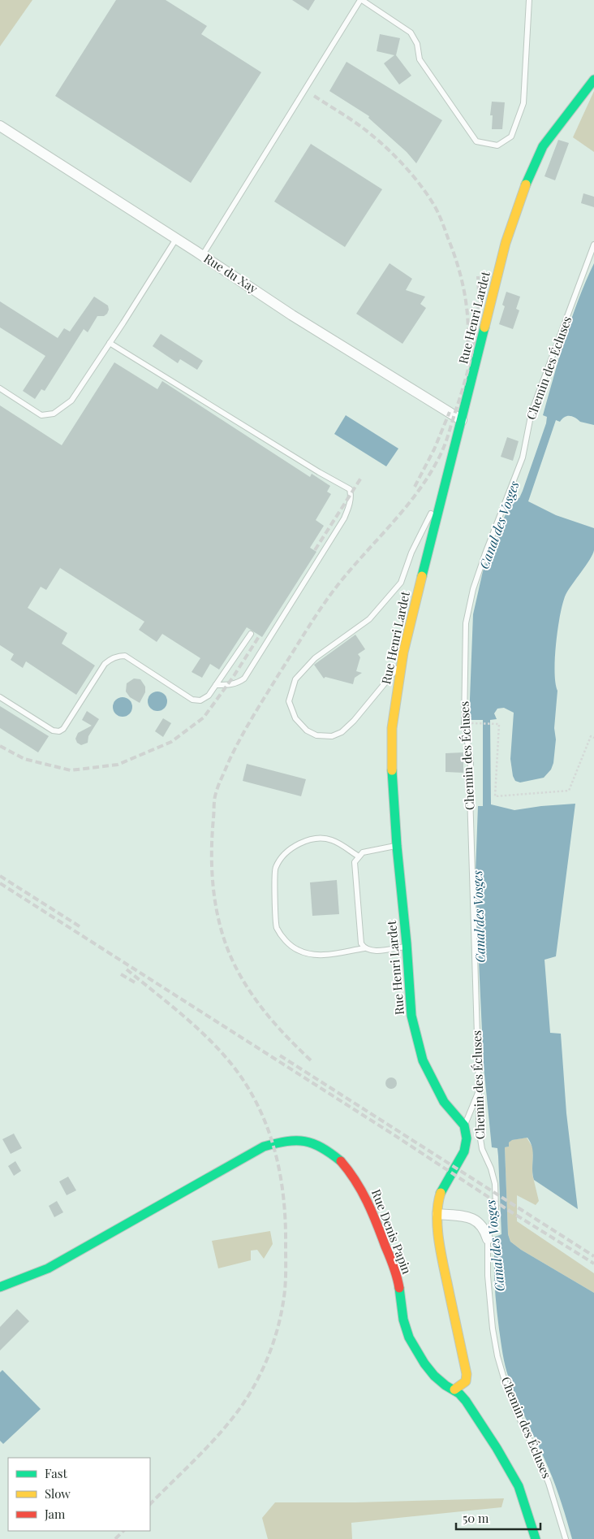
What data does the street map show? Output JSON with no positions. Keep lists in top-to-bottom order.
{
  "streets": {
    "street": ["Rue du Xay", "Rue Henri Lardet", "Rue Denis Papin"],
    "lane": ["Chemin des Écluses"]
  },
  "crossings": [
    ["Rue du Xay", "Rue Henri Lardet"]
  ],
  "water": ["Canal des Vosges"],
  "legend": ["Fast", "Slow", "Jam"],
  "scale_bar": "50 m"
}
